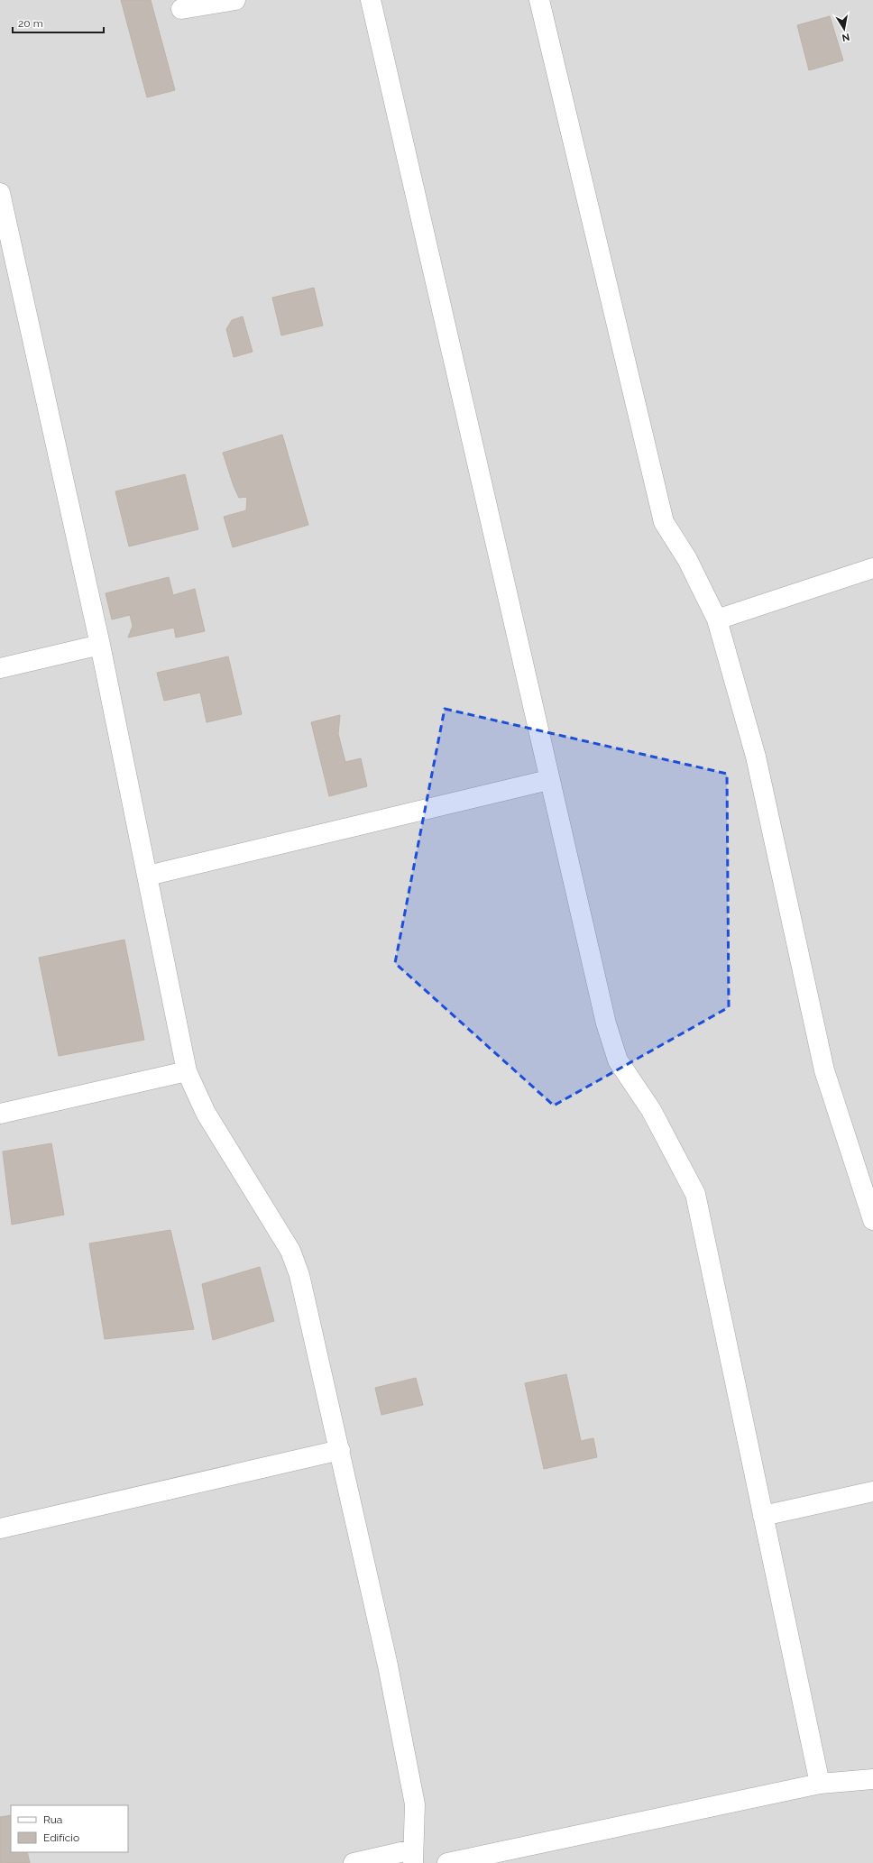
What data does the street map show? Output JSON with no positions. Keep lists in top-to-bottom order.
{
  "legend": ["Rua", "Edifício"],
  "scale_bar": "20 m",
  "north": "bottom"
}
